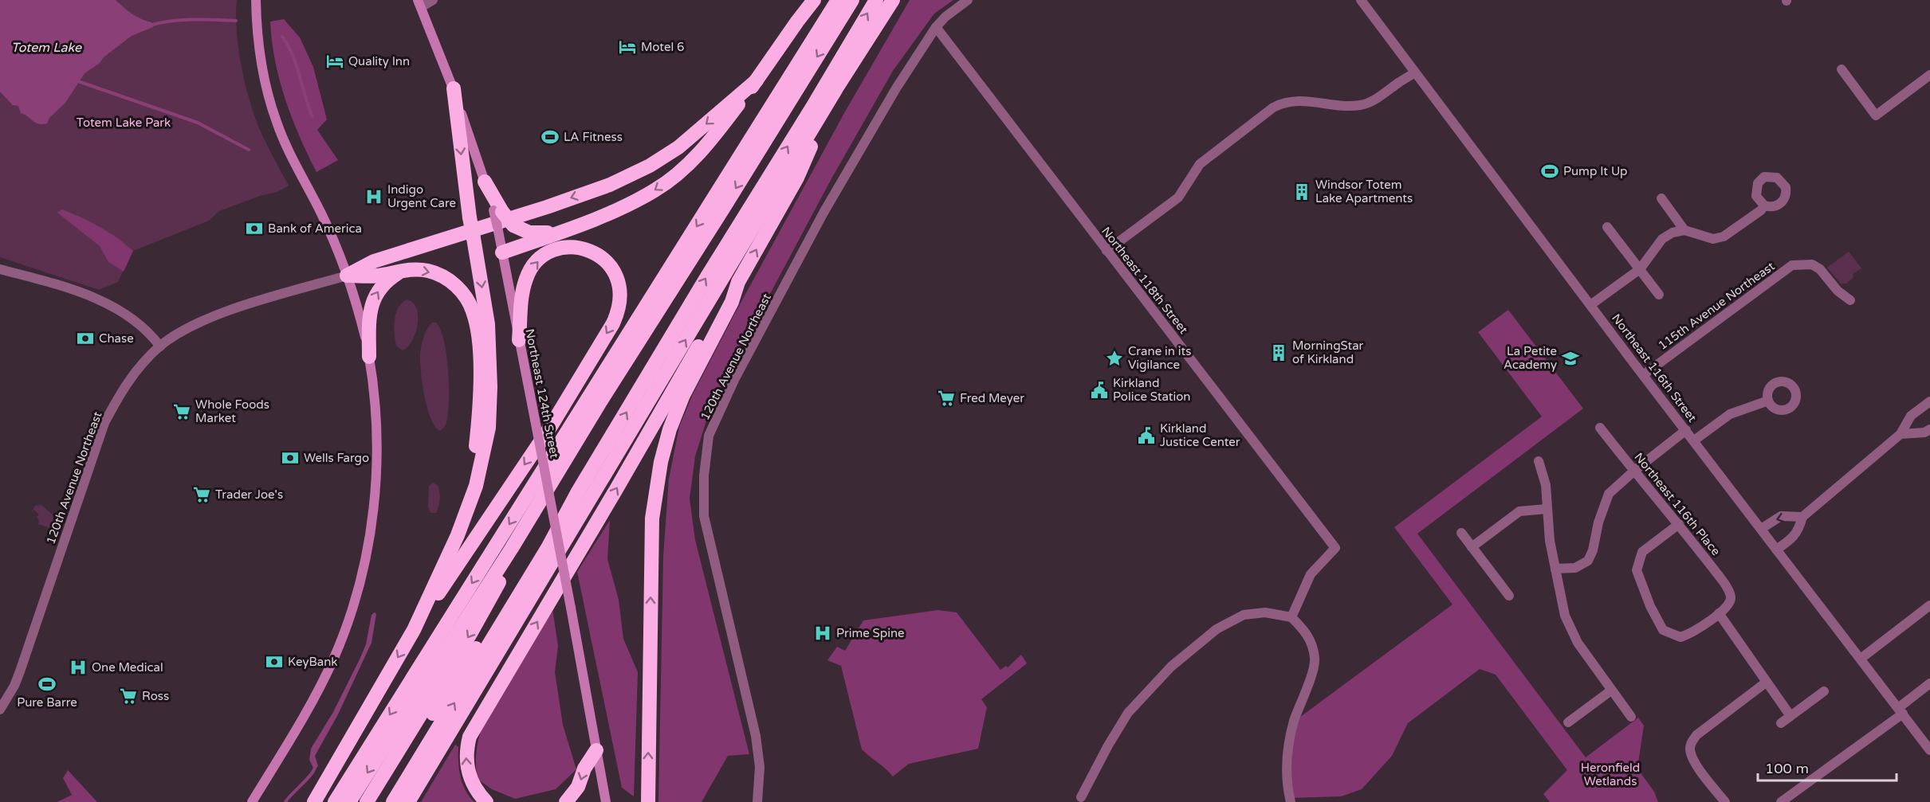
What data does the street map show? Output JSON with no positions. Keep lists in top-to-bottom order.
{
  "streets": {
    "main road": ["Northeast 124th Street"],
    "street": [
      "Northeast 118th Street",
      "115th Avenue Northeast",
      "120th Avenue Northeast",
      "Northeast 116th Street",
      "Northeast 116th Place"
    ]
  },
  "crossings": [
    ["Northeast 118th Street", "120th Avenue Northeast"],
    ["115th Avenue Northeast", "Northeast 116th Street"]
  ],
  "water": ["Totem Lake"],
  "parks": ["Totem Lake Park", "Heronfield Wetlands"],
  "places": {
    "hotel": ["Motel 6", "Quality Inn"],
    "sports": ["LA Fitness", "Pump It Up", "Pure Barre"],
    "building": ["Windsor Totem Lake Apartments", "MorningStar of Kirkland"],
    "hospital": ["Indigo Urgent Care", "Prime Spine", "One Medical"],
    "bank": [
      "Bank of America",
      "Chase",
      "Wells Fargo",
      "KeyBank"
    ],
    "place": ["Crane in its Vigilance"],
    "school or university": ["La Petite Academy"],
    "public building": ["Kirkland Police Station", "Kirkland Justice Center"],
    "supermarket": [
      "Fred Meyer",
      "Whole Foods Market",
      "Trader Joe's",
      "Ross"
    ]
  },
  "scale_bar": "100 m"
}
